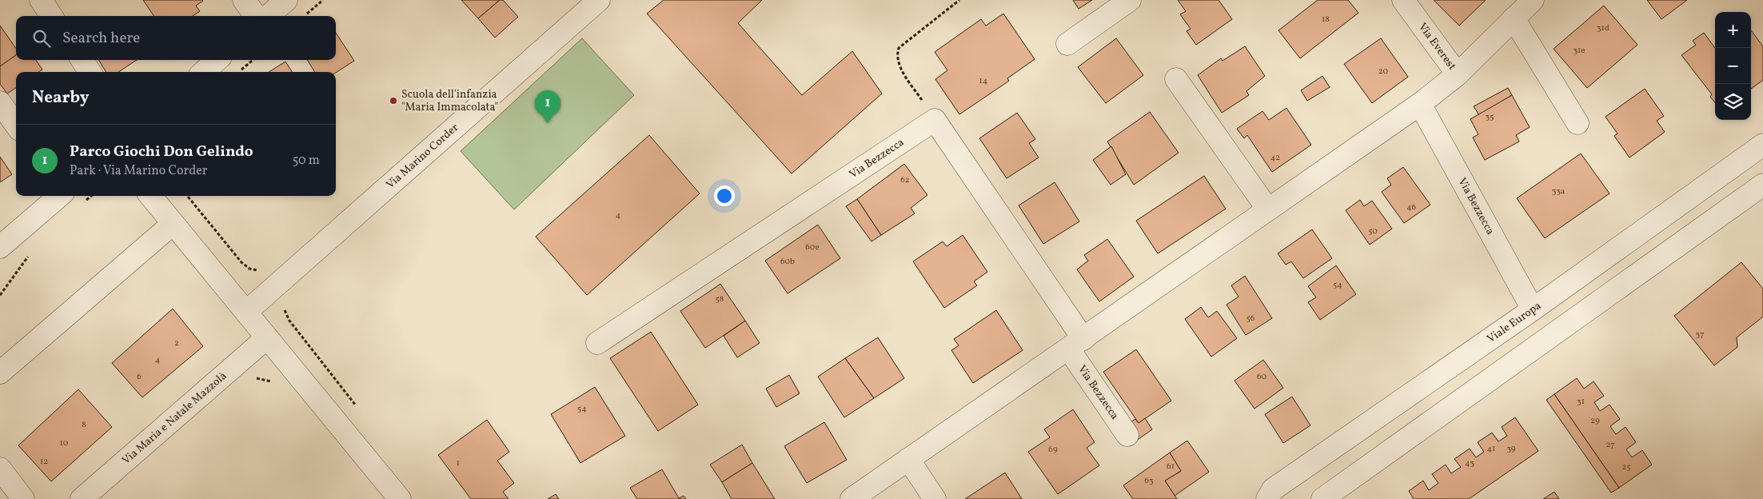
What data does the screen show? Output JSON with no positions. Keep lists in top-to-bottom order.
{
  "streets": {
    "street": [
      "Via Everest",
      "Via Marino Corder",
      "Via Bezzecca",
      "Viale Europa",
      "Via Maria e Natale Mazzolà"
    ]
  },
  "crossings": [
    ["Via Bezzecca", "Viale Europa"]
  ],
  "places": ["Scuola dell'infanzia \"Maria Immacolata\""],
  "house_numbers": [
    "18",
    "31d",
    "31e",
    "20",
    "14",
    "35",
    "42",
    "62",
    "33a",
    "46",
    "4",
    "50",
    "60e",
    "60b",
    "54",
    "58",
    "56",
    "37",
    "2",
    "4",
    "6",
    "60",
    "31",
    "54",
    "29",
    "8",
    "10",
    "27",
    "41",
    "39",
    "69",
    "12",
    "1",
    "43",
    "61",
    "25",
    "63"
  ],
  "page": {
    "map_buttons": ["+", "−"],
    "search": "Search here",
    "heading": "Nearby",
    "pins": "1",
    "list": [
      {
        "mark": "1",
        "name": "Parco Giochi Don Gelindo",
        "note": "Park · Via Marino Corder",
        "value": "50 m"
      }
    ]
  }
}
